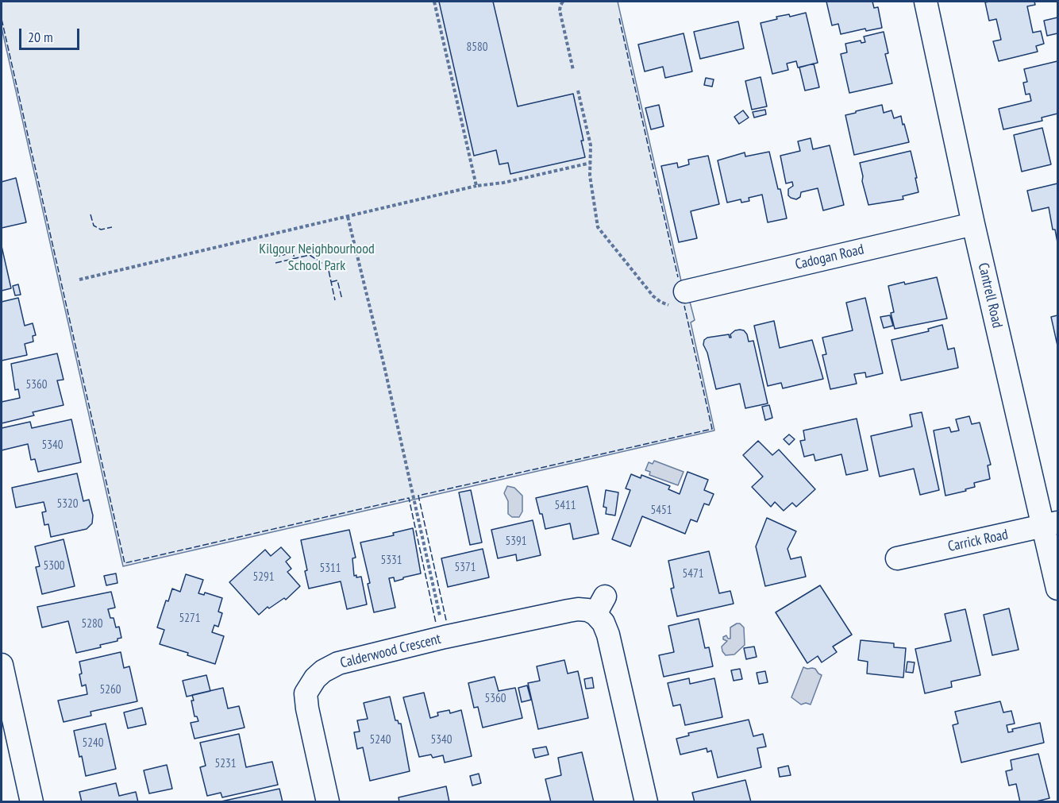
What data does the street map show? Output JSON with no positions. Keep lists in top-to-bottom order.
{
  "streets": {
    "street": [
      "Cadogan Road",
      "Cantrell Road",
      "Carrick Road",
      "Calderwood Crescent"
    ]
  },
  "crossings": [
    ["Cadogan Road", "Cantrell Road"],
    ["Cantrell Road", "Carrick Road"]
  ],
  "parks": ["Kilgour Neighbourhood School Park"],
  "house_numbers": [
    "8580",
    "5360",
    "5340",
    "5320",
    "5411",
    "5451",
    "5391",
    "5331",
    "5300",
    "5371",
    "5311",
    "5471",
    "5291",
    "5271",
    "5280",
    "5260",
    "5360",
    "5240",
    "5340",
    "5240",
    "5231"
  ],
  "scale_bar": "20 m"
}
